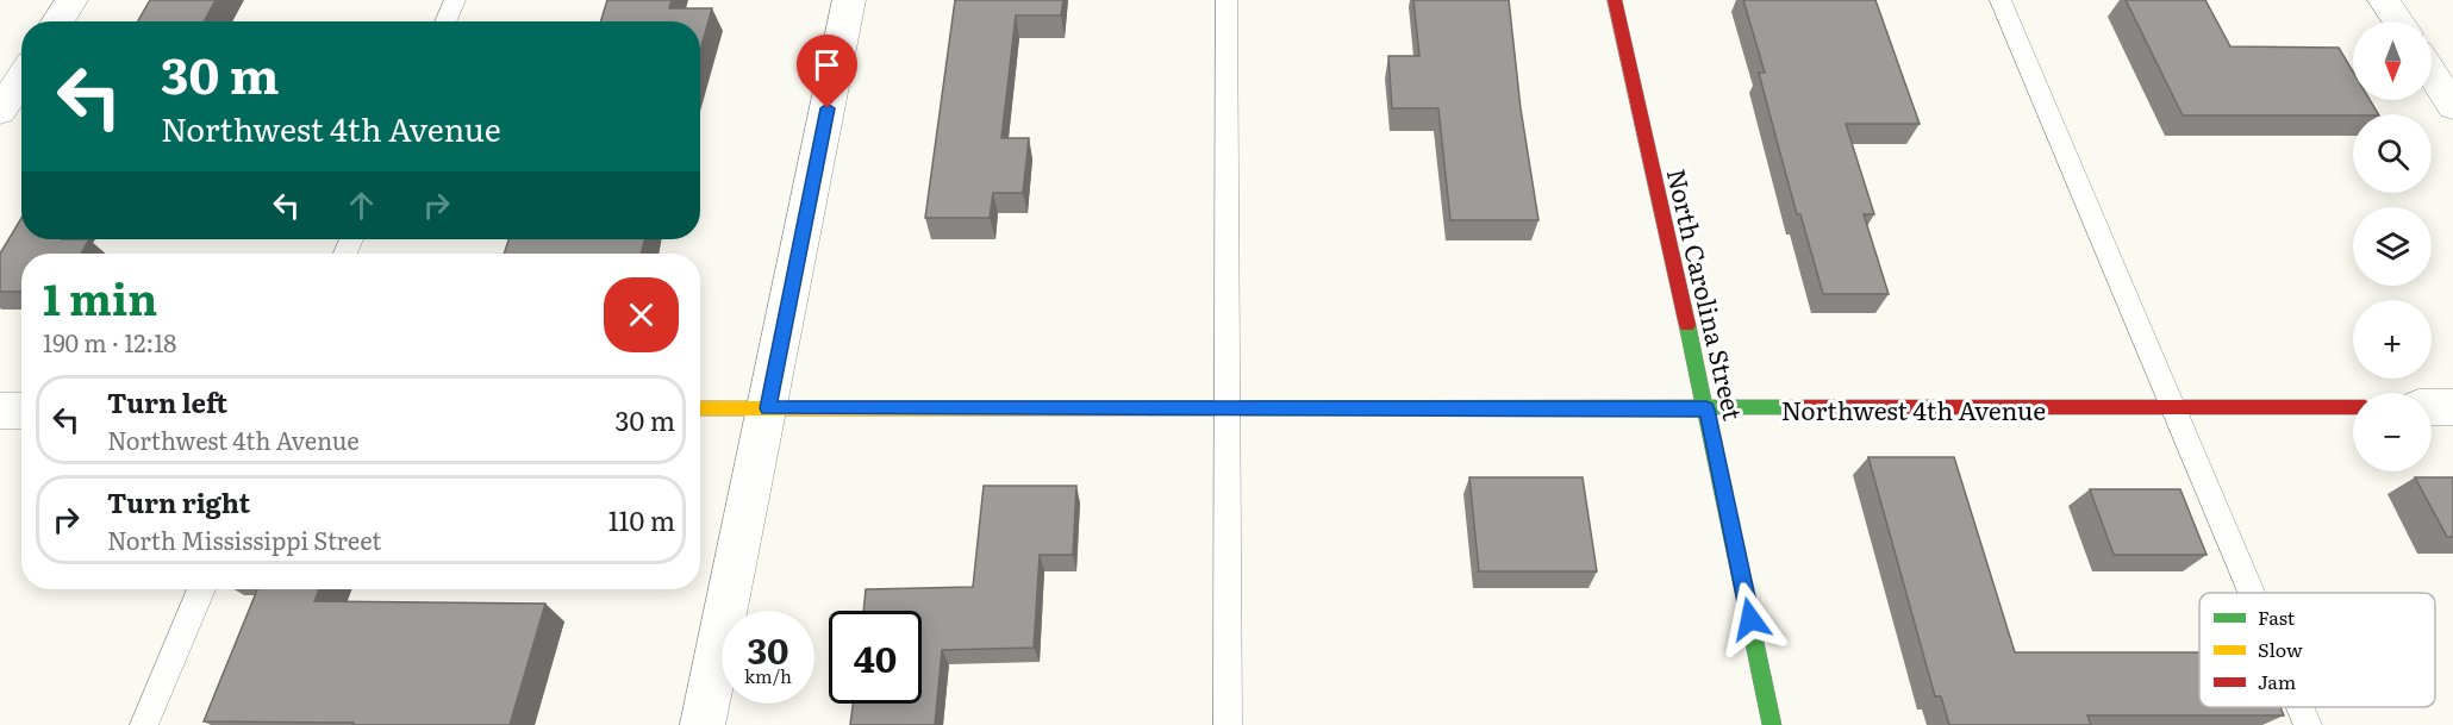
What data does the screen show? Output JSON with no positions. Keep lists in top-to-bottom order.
{
  "streets": {
    "street": ["North Carolina Street", "Northwest 4th Avenue"]
  },
  "crossings": [
    ["North Carolina Street", "Northwest 4th Avenue"]
  ],
  "legend": ["Fast", "Slow", "Jam"],
  "north": "bottom",
  "page": {
    "map_buttons": ["+", "−"],
    "turn": ["30 m", "Northwest 4th Avenue"],
    "heading": ["1 min", "190 m · 12:18"],
    "list": [
      {
        "name": "Turn left",
        "note": "Northwest 4th Avenue",
        "value": "30 m"
      },
      {
        "name": "Turn right",
        "note": "North Mississippi Street",
        "value": "110 m"
      }
    ],
    "speed": "30 km/h",
    "limit": "40"
  }
}
